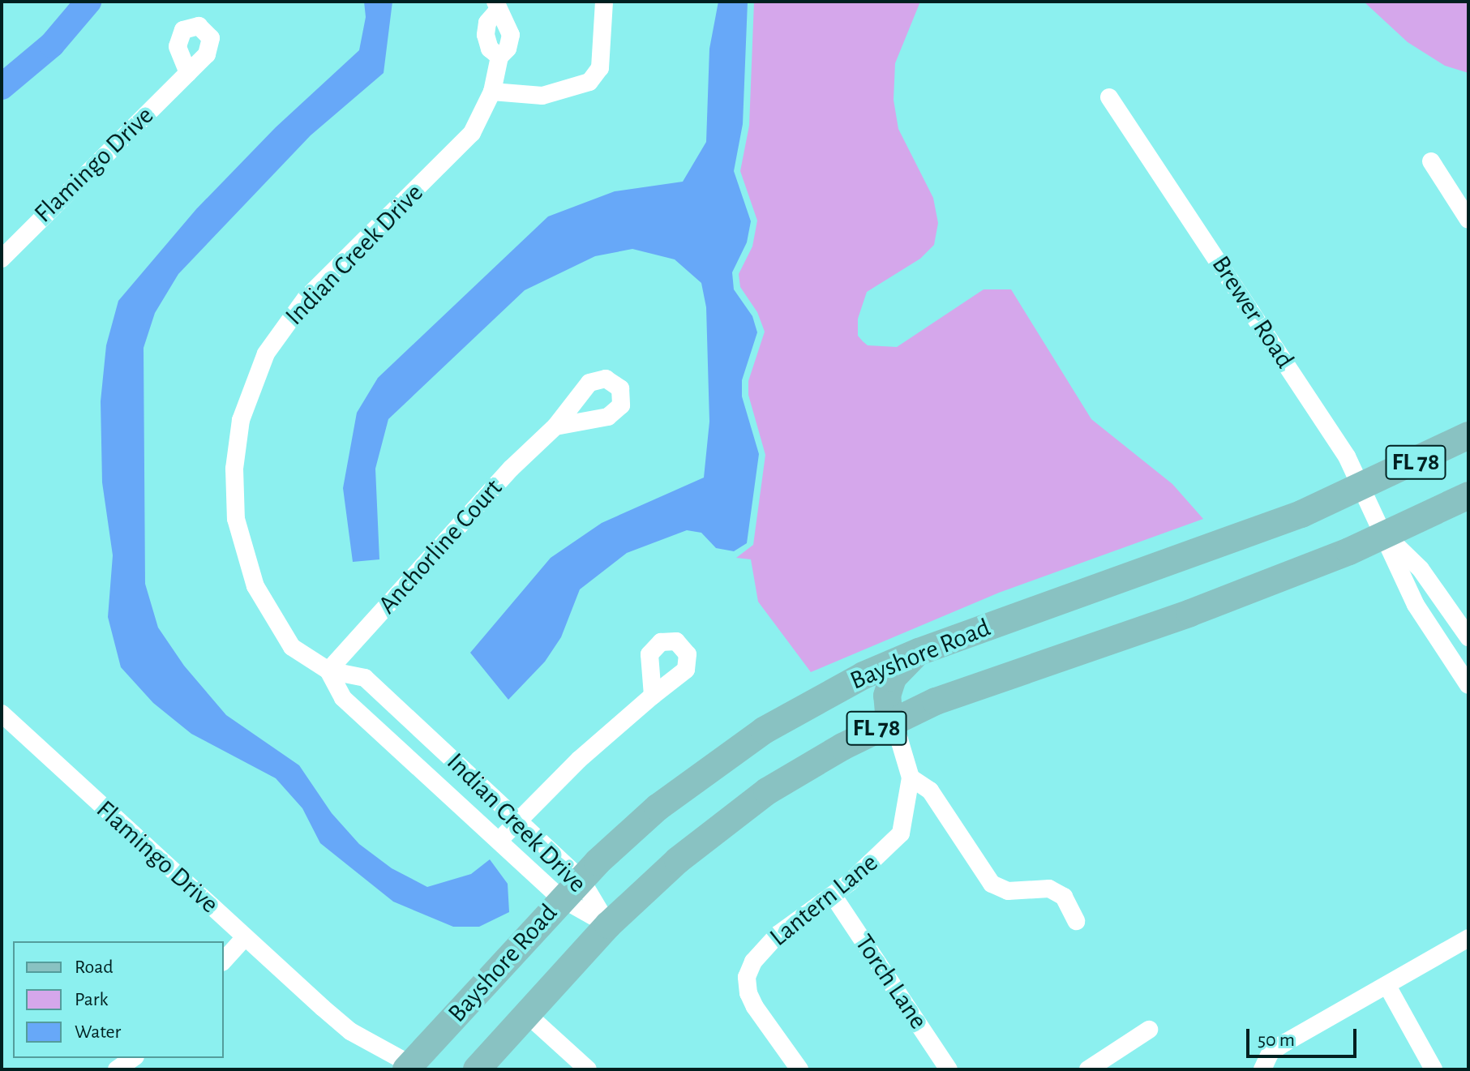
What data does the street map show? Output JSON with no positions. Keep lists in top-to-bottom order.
{
  "streets": {
    "main road": ["FL 78", "Bayshore Road"],
    "street": [
      "Flamingo Drive",
      "Indian Creek Drive",
      "Brewer Road",
      "Anchorline Court",
      "Lantern Lane",
      "Torch Lane"
    ]
  },
  "crossings": [
    ["Flamingo Drive", "Bayshore Road"],
    ["Indian Creek Drive", "Anchorline Court"],
    ["Indian Creek Drive", "Bayshore Road"],
    ["Brewer Road", "Bayshore Road"],
    ["Bayshore Road", "Lantern Lane"],
    ["Lantern Lane", "Torch Lane"]
  ],
  "legend": ["Road", "Park", "Water"],
  "scale_bar": "50 m"
}
